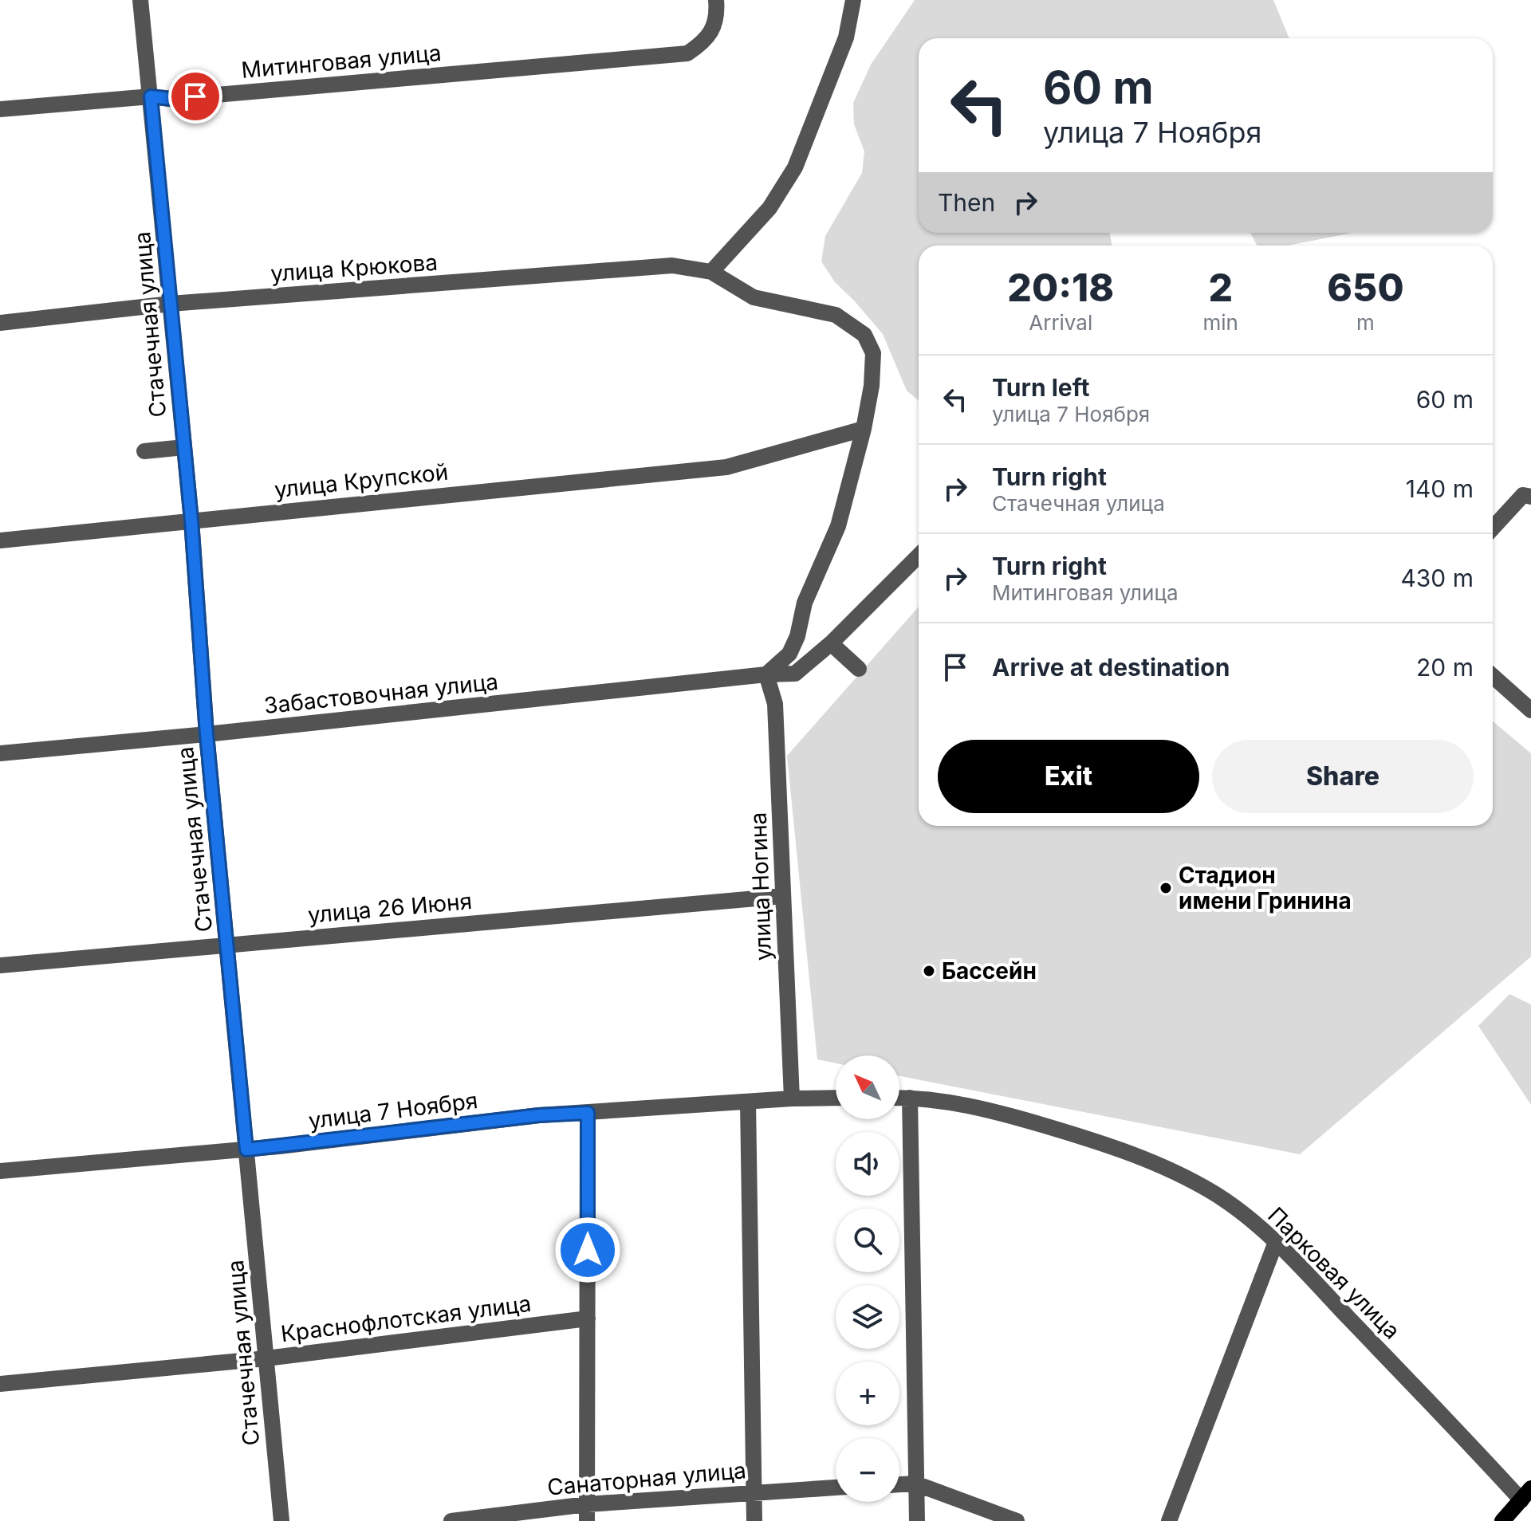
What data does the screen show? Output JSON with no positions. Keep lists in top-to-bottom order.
{
  "streets": {
    "street": [
      "Митинговая улица",
      "улица Крюкова",
      "Стачечная улица",
      "улица Крупской",
      "Забастовочная улица",
      "улица Ногина",
      "улица 26 Июня",
      "улица 7 Ноября",
      "Парковая улица",
      "Краснофлотская улица",
      "Санаторная улица"
    ]
  },
  "crossings": [
    ["Митинговая улица", "Стачечная улица"],
    ["улица Крюкова", "Стачечная улица"],
    ["Стачечная улица", "улица Крупской"],
    ["Стачечная улица", "Забастовочная улица"],
    ["Стачечная улица", "улица 26 Июня"],
    ["Стачечная улица", "улица 7 Ноября"],
    ["Стачечная улица", "Краснофлотская улица"],
    ["Забастовочная улица", "улица Ногина"],
    ["улица Ногина", "улица 26 Июня"],
    ["улица Ногина", "улица 7 Ноября"]
  ],
  "places": ["Стадион имени Гринина", "Бассейн"],
  "north": "top left",
  "page": {
    "turn": ["60 m", "улица 7 Ноября"],
    "then": "Then",
    "eta": [
      "20:18",
      "Arrival",
      "2",
      "min",
      "650",
      "m"
    ],
    "list": [
      {
        "name": "Turn left",
        "note": "улица 7 Ноября",
        "value": "60 m"
      },
      {
        "name": "Turn right",
        "note": "Стачечная улица",
        "value": "140 m"
      },
      {
        "name": "Turn right",
        "note": "Митинговая улица",
        "value": "430 m"
      },
      {
        "name": "Arrive at destination",
        "value": "20 m"
      }
    ],
    "buttons": ["Exit", "Share"],
    "map_buttons": ["+", "−"]
  }
}
